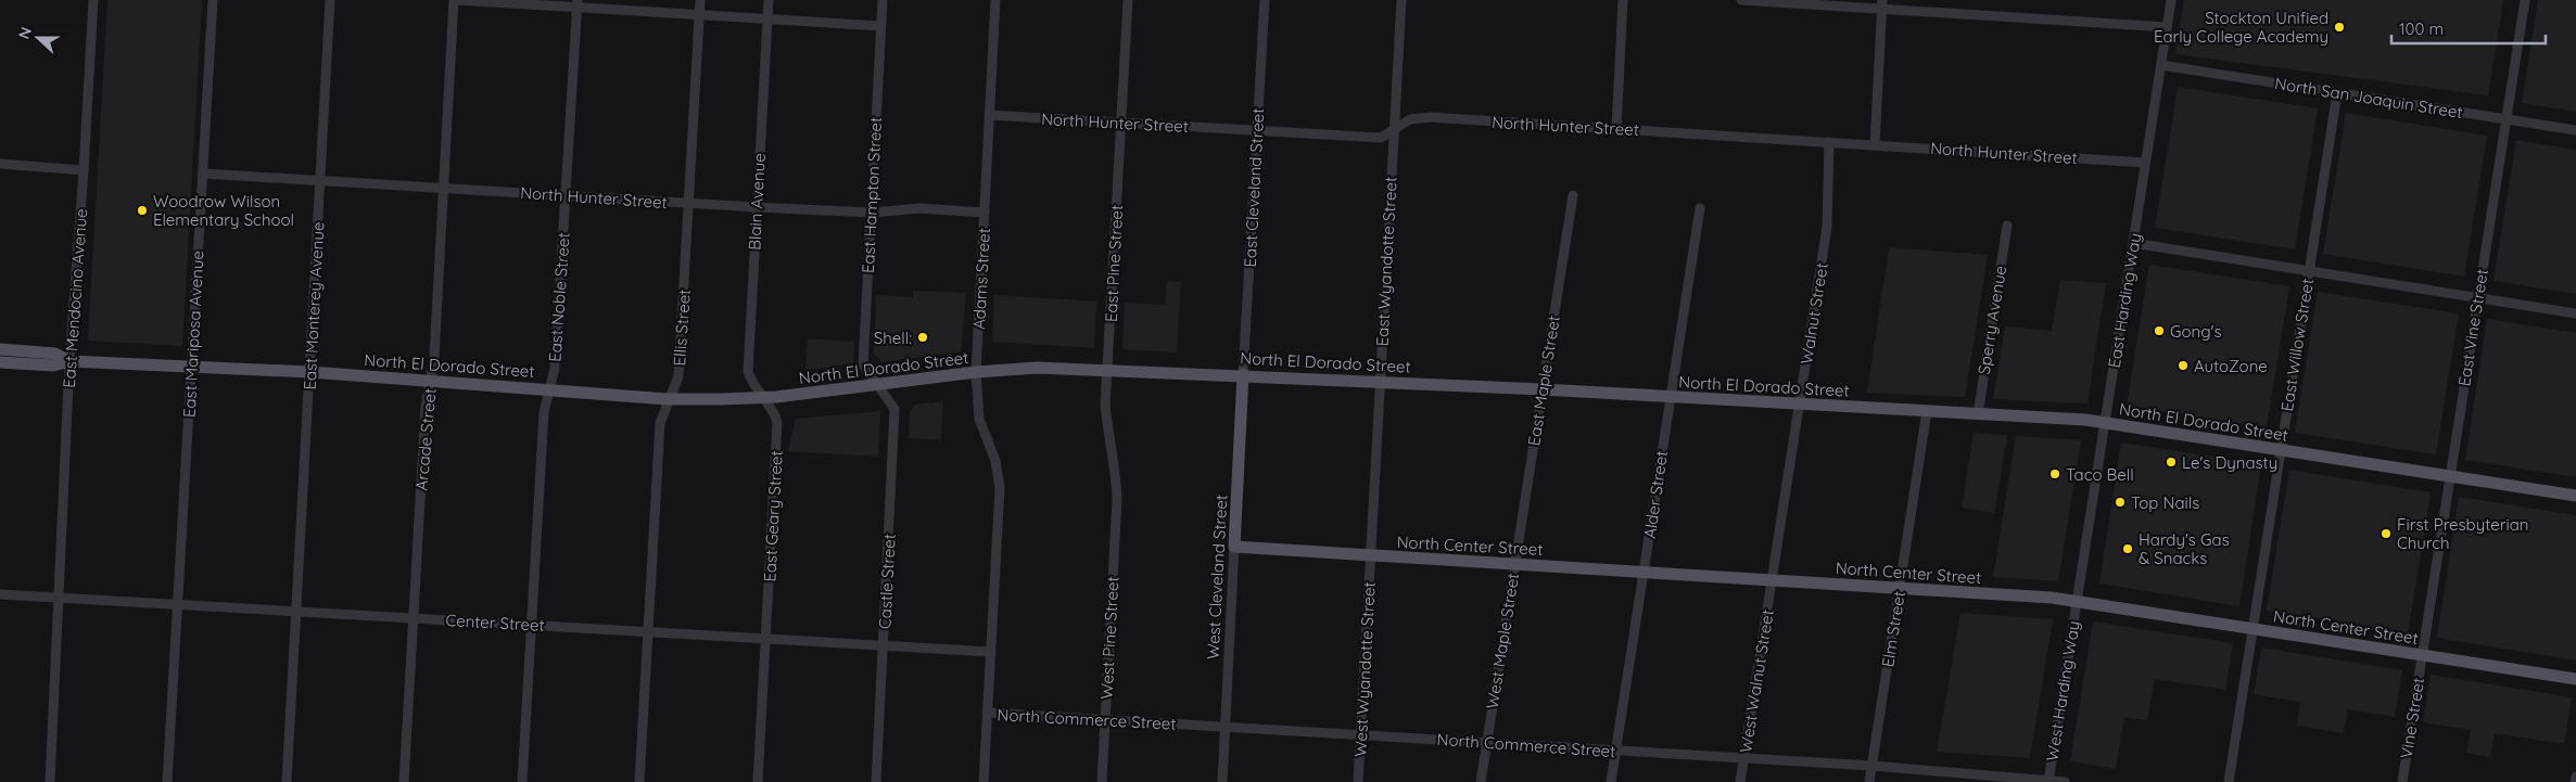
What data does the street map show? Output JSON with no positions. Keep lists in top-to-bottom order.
{
  "streets": {
    "main road": ["North El Dorado Street", "North Center Street", "West Cleveland Street"],
    "street": [
      "North San Joaquin Street",
      "North Hunter Street",
      "East Cleveland Street",
      "East Hampton Street",
      "Blain Avenue",
      "East Wyandotte Street",
      "East Pine Street",
      "Adams Street",
      "East Noble Street",
      "East Mendocino Avenue",
      "East Harding Way",
      "East Monterey Avenue",
      "Walnut Street",
      "Sperry Avenue",
      "Ellis Street",
      "East Vine Street",
      "East Mariposa Avenue",
      "East Willow Street",
      "East Maple Street",
      "Arcade Street",
      "Alder Street",
      "East Geary Street",
      "Castle Street",
      "Center Street",
      "Elm Street",
      "West Pine Street",
      "West Maple Street",
      "West Wyandotte Street",
      "West Walnut Street",
      "West Harding Way",
      "Vine Street",
      "North Commerce Street"
    ]
  },
  "crossings": [
    ["North San Joaquin Street", "East Harding Way"],
    ["North San Joaquin Street", "East Vine Street"],
    ["North San Joaquin Street", "East Willow Street"],
    ["North Hunter Street", "East Cleveland Street"],
    ["North Hunter Street", "East Hampton Street"],
    ["North Hunter Street", "Blain Avenue"],
    ["North Hunter Street", "East Wyandotte Street"],
    ["North Hunter Street", "East Pine Street"],
    ["North Hunter Street", "Adams Street"],
    ["North Hunter Street", "East Noble Street"],
    ["North Hunter Street", "East Harding Way"],
    ["North Hunter Street", "East Monterey Avenue"],
    ["North Hunter Street", "Walnut Street"],
    ["North Hunter Street", "Ellis Street"],
    ["North Hunter Street", "East Mariposa Avenue"],
    ["North Hunter Street", "Arcade Street"],
    ["East Cleveland Street", "North El Dorado Street"],
    ["East Cleveland Street", "West Cleveland Street"],
    ["East Hampton Street", "North El Dorado Street"],
    ["East Hampton Street", "Castle Street"],
    ["Blain Avenue", "North El Dorado Street"],
    ["Blain Avenue", "East Geary Street"],
    ["East Wyandotte Street", "North El Dorado Street"],
    ["East Wyandotte Street", "North Center Street"],
    ["East Wyandotte Street", "West Wyandotte Street"],
    ["East Pine Street", "North El Dorado Street"],
    ["East Pine Street", "West Pine Street"],
    ["Adams Street", "North El Dorado Street"],
    ["Adams Street", "Center Street"],
    ["Adams Street", "North Commerce Street"],
    ["East Noble Street", "North El Dorado Street"],
    ["East Noble Street", "Center Street"],
    ["East Mendocino Avenue", "North El Dorado Street"],
    ["East Mendocino Avenue", "Center Street"],
    ["East Harding Way", "North El Dorado Street"],
    ["East Harding Way", "North Center Street"],
    ["East Harding Way", "West Harding Way"],
    ["East Monterey Avenue", "North El Dorado Street"],
    ["East Monterey Avenue", "Center Street"],
    ["Walnut Street", "North El Dorado Street"],
    ["Walnut Street", "North Center Street"],
    ["Walnut Street", "West Walnut Street"],
    ["Sperry Avenue", "North El Dorado Street"],
    ["Ellis Street", "North El Dorado Street"],
    ["Ellis Street", "Center Street"],
    ["East Vine Street", "North El Dorado Street"],
    ["East Vine Street", "North Center Street"],
    ["East Vine Street", "Vine Street"],
    ["East Mariposa Avenue", "North El Dorado Street"],
    ["East Mariposa Avenue", "Center Street"],
    ["East Willow Street", "North El Dorado Street"],
    ["East Willow Street", "North Center Street"],
    ["North El Dorado Street", "East Maple Street"],
    ["North El Dorado Street", "Arcade Street"],
    ["North El Dorado Street", "Alder Street"],
    ["North El Dorado Street", "East Geary Street"],
    ["North El Dorado Street", "West Cleveland Street"],
    ["North El Dorado Street", "Castle Street"],
    ["North El Dorado Street", "Elm Street"],
    ["East Maple Street", "North Center Street"],
    ["East Maple Street", "West Maple Street"],
    ["Arcade Street", "Center Street"],
    ["Alder Street", "North Center Street"],
    ["Alder Street", "North Commerce Street"],
    ["East Geary Street", "Center Street"],
    ["North Center Street", "West Cleveland Street"],
    ["North Center Street", "Elm Street"],
    ["North Center Street", "West Maple Street"],
    ["North Center Street", "West Wyandotte Street"],
    ["North Center Street", "West Walnut Street"],
    ["North Center Street", "West Harding Way"],
    ["North Center Street", "Vine Street"],
    ["West Cleveland Street", "North Commerce Street"],
    ["Castle Street", "Center Street"],
    ["Elm Street", "North Commerce Street"],
    ["West Pine Street", "North Commerce Street"],
    ["West Maple Street", "North Commerce Street"],
    ["West Wyandotte Street", "North Commerce Street"],
    ["West Walnut Street", "North Commerce Street"],
    ["West Harding Way", "North Commerce Street"]
  ],
  "places": [
    "Stockton Unified Early College Academy",
    "Woodrow Wilson Elementary School",
    "Gong's",
    "Shell:",
    "AutoZone",
    "Le's Dynasty",
    "Taco Bell",
    "Top Nails",
    "First Presbyterian Church",
    "Hardy's Gas & Snacks"
  ],
  "scale_bar": "100 m",
  "north": "left"
}
